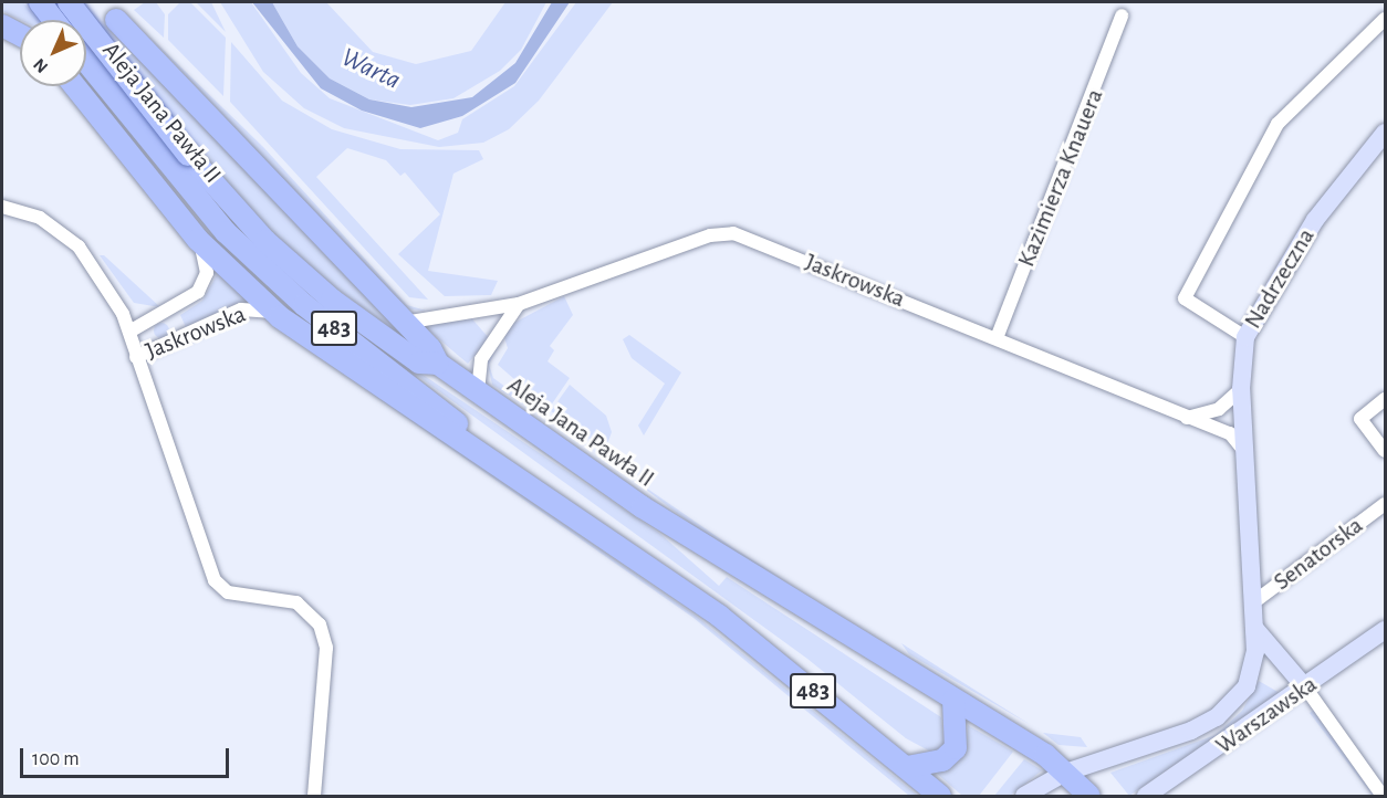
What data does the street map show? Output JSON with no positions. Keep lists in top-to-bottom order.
{
  "streets": {
    "main road": ["Aleja Jana Pawła II", "483"],
    "street": [
      "Kazimierza Knauera",
      "Nadrzeczna",
      "Jaskrowska",
      "Senatorska",
      "Warszawska"
    ]
  },
  "crossings": [
    ["Aleja Jana Pawła II", "Jaskrowska"],
    ["Aleja Jana Pawła II", "Warszawska"],
    ["Kazimierza Knauera", "Jaskrowska"],
    ["Nadrzeczna", "Jaskrowska"],
    ["Nadrzeczna", "Senatorska"],
    ["Nadrzeczna", "Warszawska"]
  ],
  "water": ["Warta"],
  "scale_bar": "100 m",
  "north": "bottom left"
}
